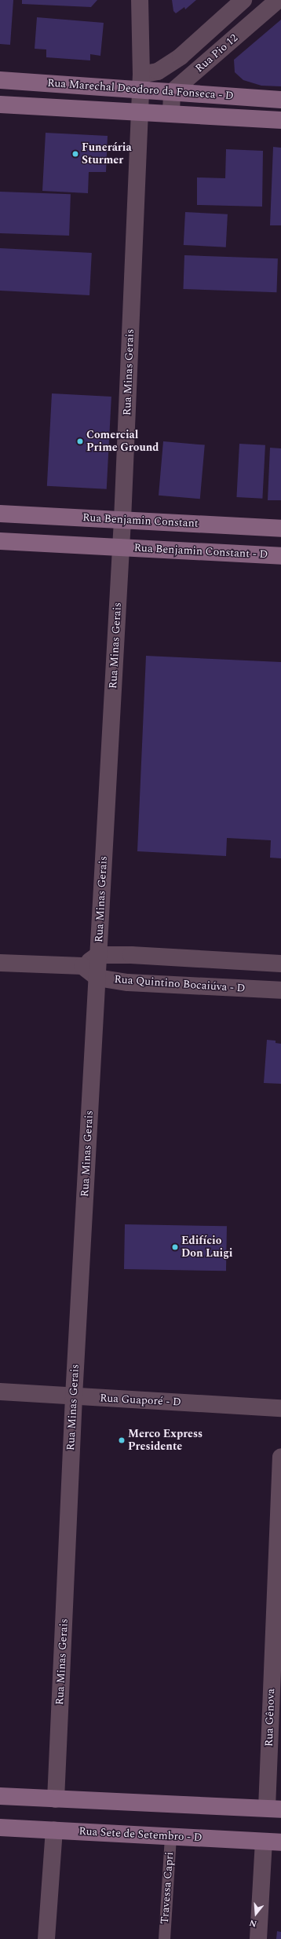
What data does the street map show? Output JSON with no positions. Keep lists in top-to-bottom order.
{
  "streets": {
    "street": [
      "Rua Pio 12",
      "Rua Marechal Deodoro da Fonseca - D",
      "Rua Minas Gerais",
      "Rua Benjamin Constant",
      "Rua Benjamin Constant - D",
      "Rua Quintino Bocaiúva - D",
      "Rua Guaporé - D",
      "Rua Gênova",
      "Rua Sete de Setembro - D"
    ],
    "lane": ["Travessa Capri"]
  },
  "crossings": [
    ["Rua Pio 12", "Rua Marechal Deodoro da Fonseca - D"],
    ["Rua Pio 12", "Rua Minas Gerais"],
    ["Rua Marechal Deodoro da Fonseca - D", "Rua Minas Gerais"],
    ["Rua Minas Gerais", "Rua Benjamin Constant"],
    ["Rua Minas Gerais", "Rua Benjamin Constant - D"],
    ["Rua Minas Gerais", "Rua Quintino Bocaiúva - D"],
    ["Rua Minas Gerais", "Rua Guaporé - D"],
    ["Rua Sete de Setembro - D", "Travessa Capri"]
  ],
  "places": [
    "Funerária Sturmer",
    "Comercial Prime Ground",
    "Edifício Don Luigi",
    "Merco Express Presidente"
  ],
  "north": "bottom"
}
